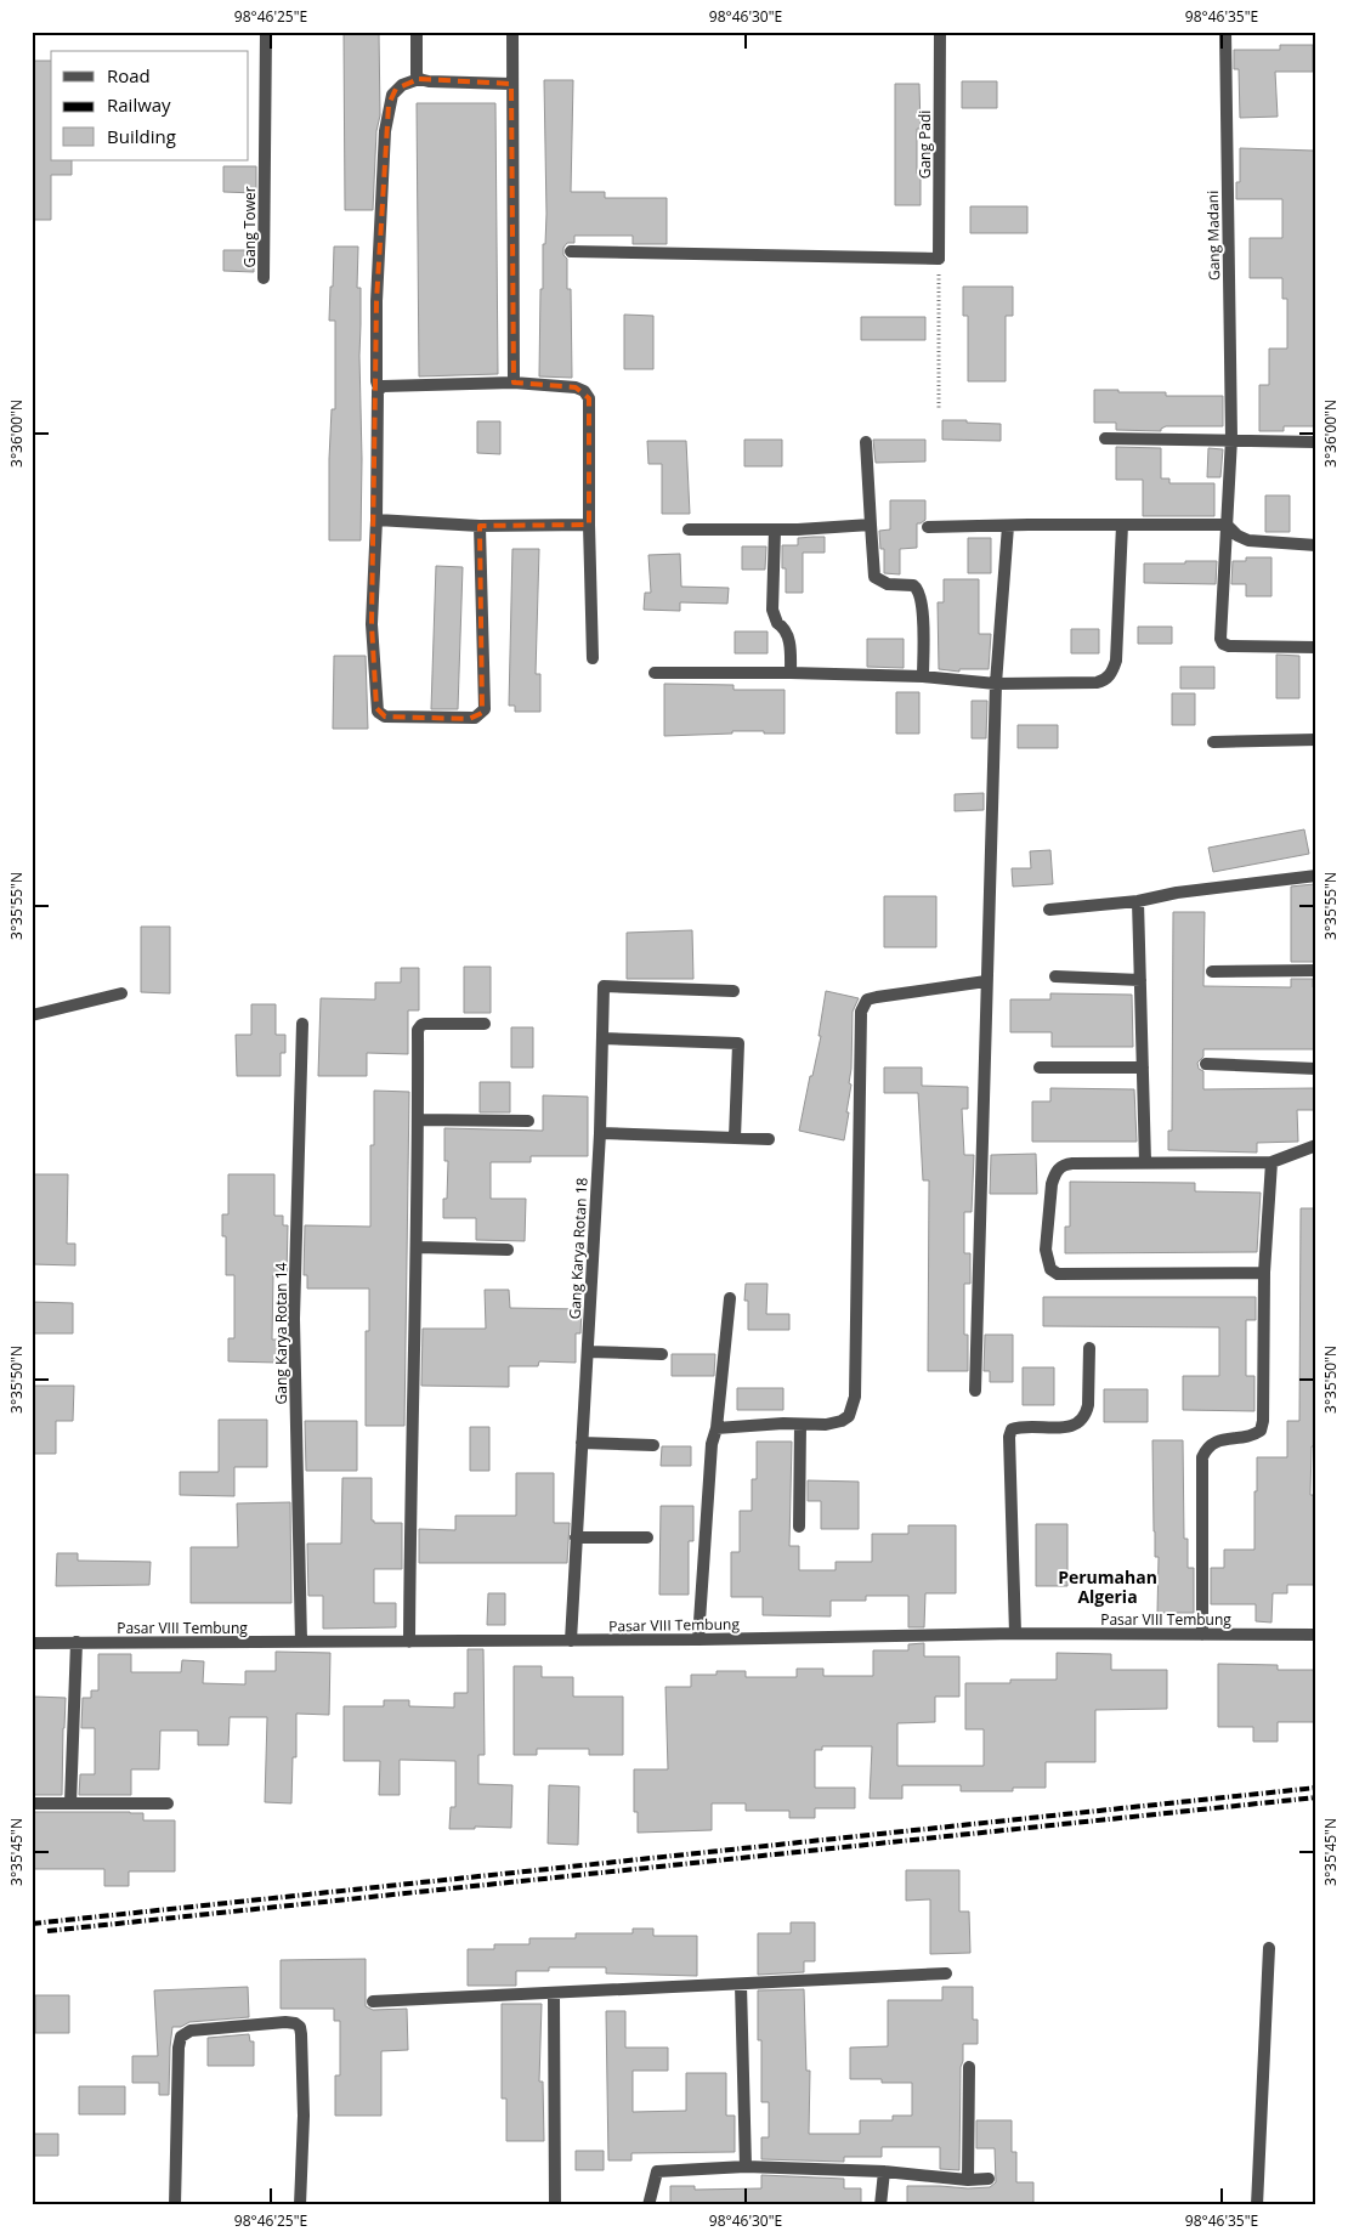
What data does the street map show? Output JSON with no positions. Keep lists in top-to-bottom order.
{
  "streets": {
    "street": [
      "Gang Padi",
      "Gang Tower",
      "Gang Madani",
      "Gang Karya Rotan 18",
      "Gang Karya Rotan 14",
      "Pasar VIII Tembung"
    ]
  },
  "crossings": [
    ["Gang Karya Rotan 18", "Pasar VIII Tembung"],
    ["Gang Karya Rotan 14", "Pasar VIII Tembung"]
  ],
  "districts": ["Perumahan Algeria"],
  "legend": ["Road", "Railway", "Building"],
  "coordinates": [
    "98°46'25\"E",
    "98°46'30\"E",
    "98°46'35\"E",
    "3°36'00\"N",
    "3°35'55\"N",
    "3°35'50\"N",
    "3°35'45\"N"
  ]
}
